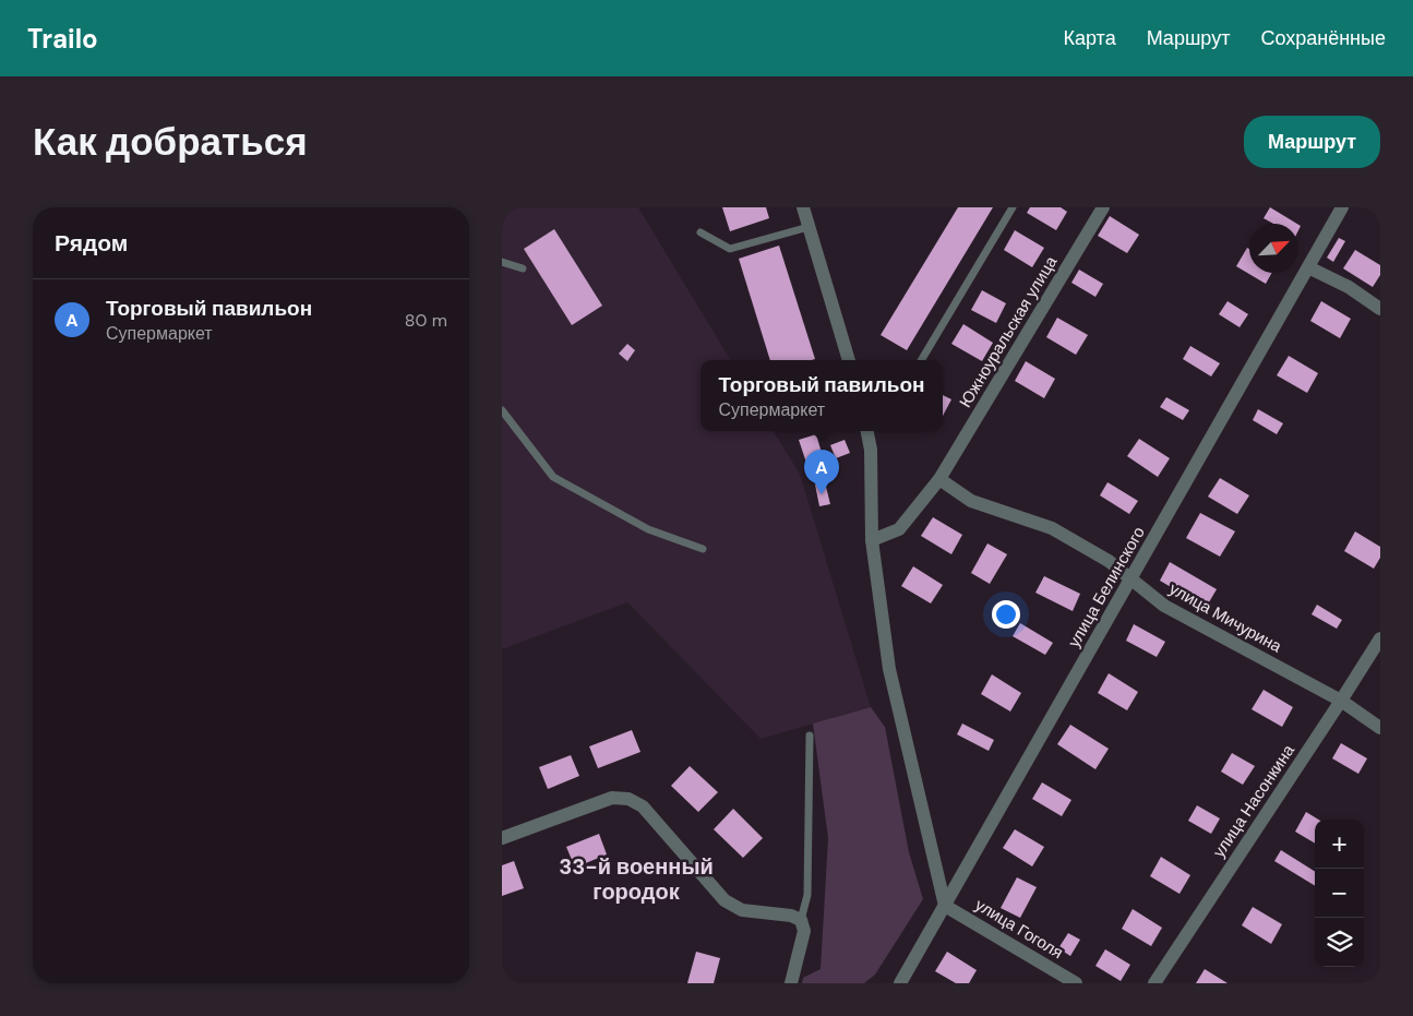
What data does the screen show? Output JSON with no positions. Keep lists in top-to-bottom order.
{
  "streets": {
    "street": [
      "Южноуральская улица",
      "улица Белинского",
      "улица Мичурина",
      "улица Насонкина",
      "улица Гоголя"
    ]
  },
  "crossings": [
    ["Южноуральская улица", "улица Мичурина"],
    ["улица Белинского", "улица Мичурина"],
    ["улица Белинского", "улица Гоголя"],
    ["улица Мичурина", "улица Насонкина"]
  ],
  "districts": ["33-й военный городок"],
  "north": "top right",
  "page": {
    "header": "Trailo",
    "nav": ["Карта", "Маршрут", "Сохранённые"],
    "buttons": "Маршрут",
    "title": "Как добраться",
    "heading": "Рядом",
    "list": [
      {
        "mark": "A",
        "name": "Торговый павильон",
        "note": "Супермаркет",
        "value": "80 m"
      }
    ],
    "popup": ["Торговый павильон", "Супермаркет"],
    "pins": "A",
    "map_buttons": ["+", "−"]
  }
}
